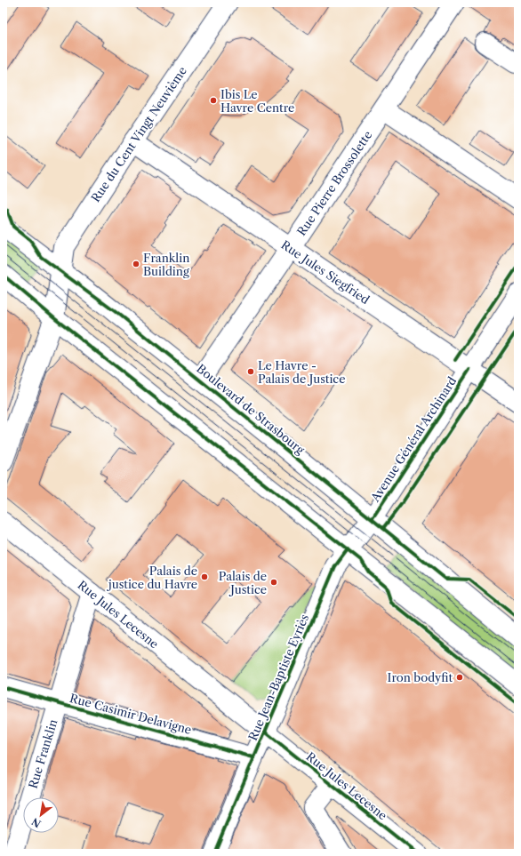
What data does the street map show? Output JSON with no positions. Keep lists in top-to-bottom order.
{
  "streets": {
    "street": [
      "Rue du Cent Vingt Neuvième",
      "Rue Pierre Brossolette",
      "Rue Jules Siegfried",
      "Boulevard de Strasbourg",
      "Avenue Général Archinard",
      "Rue Jules Lecesne",
      "Rue Jean-Baptiste Eyriès",
      "Rue Casimir Delavigne",
      "Rue Franklin"
    ]
  },
  "crossings": [
    ["Rue du Cent Vingt Neuvième", "Rue Jules Siegfried"],
    ["Rue du Cent Vingt Neuvième", "Boulevard de Strasbourg"],
    ["Rue Pierre Brossolette", "Rue Jules Siegfried"],
    ["Rue Pierre Brossolette", "Boulevard de Strasbourg"],
    ["Rue Jules Siegfried", "Avenue Général Archinard"],
    ["Boulevard de Strasbourg", "Avenue Général Archinard"],
    ["Boulevard de Strasbourg", "Rue Jean-Baptiste Eyriès"],
    ["Avenue Général Archinard", "Rue Jean-Baptiste Eyriès"],
    ["Rue Jules Lecesne", "Rue Jean-Baptiste Eyriès"],
    ["Rue Jules Lecesne", "Rue Franklin"],
    ["Rue Jean-Baptiste Eyriès", "Rue Casimir Delavigne"],
    ["Rue Casimir Delavigne", "Rue Franklin"]
  ],
  "places": [
    "Ibis Le Havre Centre",
    "Franklin Building",
    "Le Havre - Palais de Justice",
    "Palais de justice du Havre",
    "Palais de Justice",
    "Iron bodyfit"
  ],
  "north": "bottom left"
}
